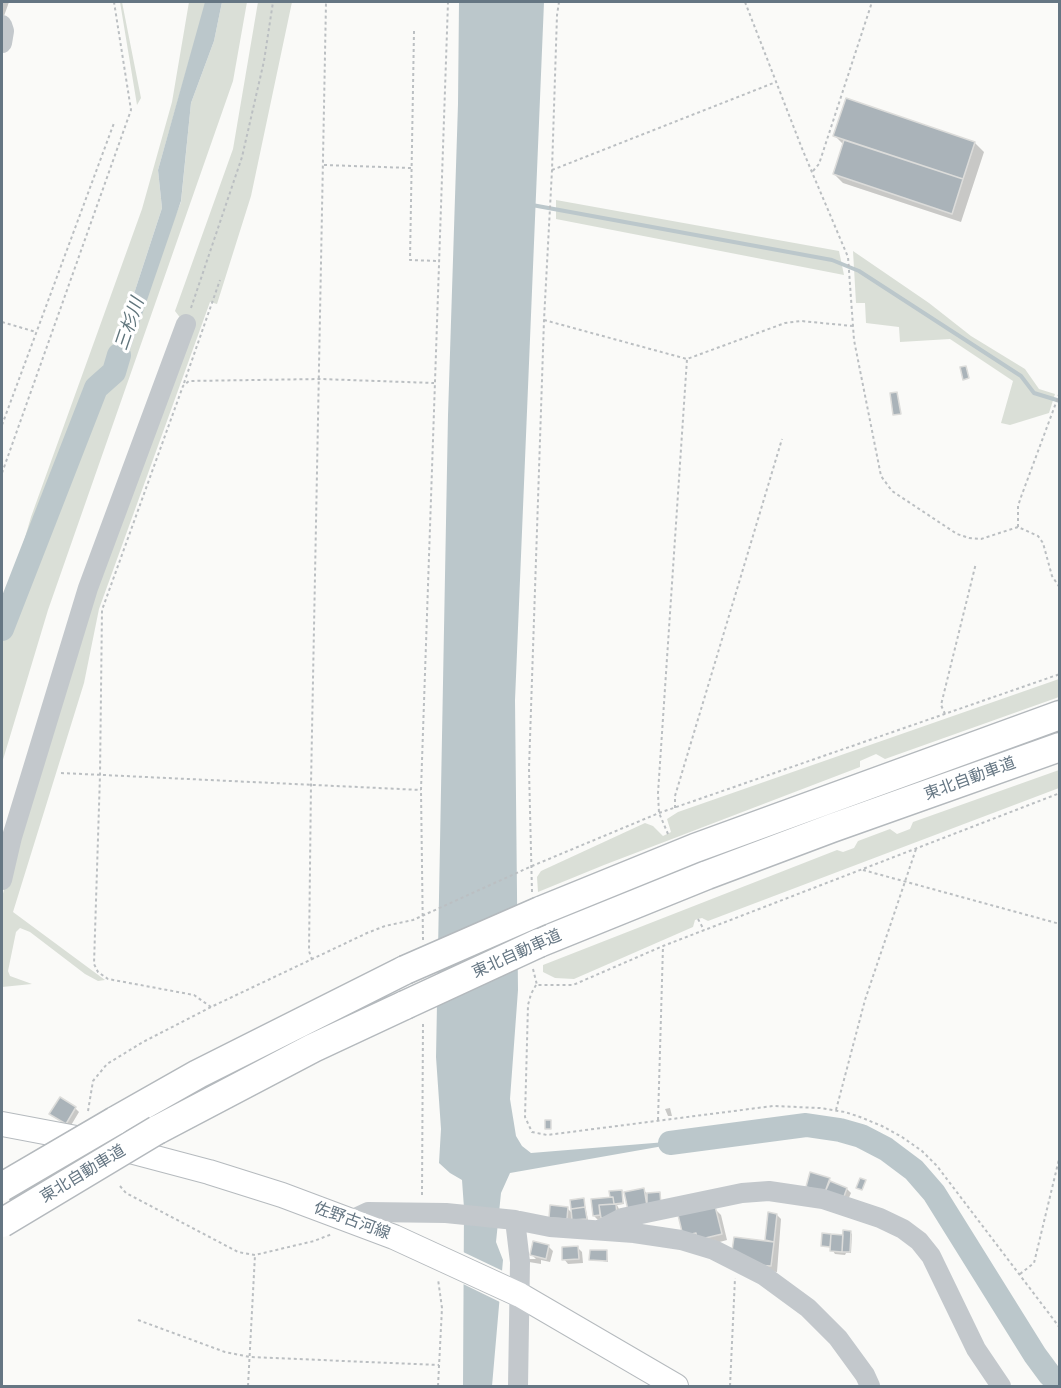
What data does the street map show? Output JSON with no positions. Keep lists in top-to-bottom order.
{
  "streets": {
    "highway": ["東北自動車道"],
    "main road": ["佐野古河線"]
  },
  "water": ["三杉川"]
}
